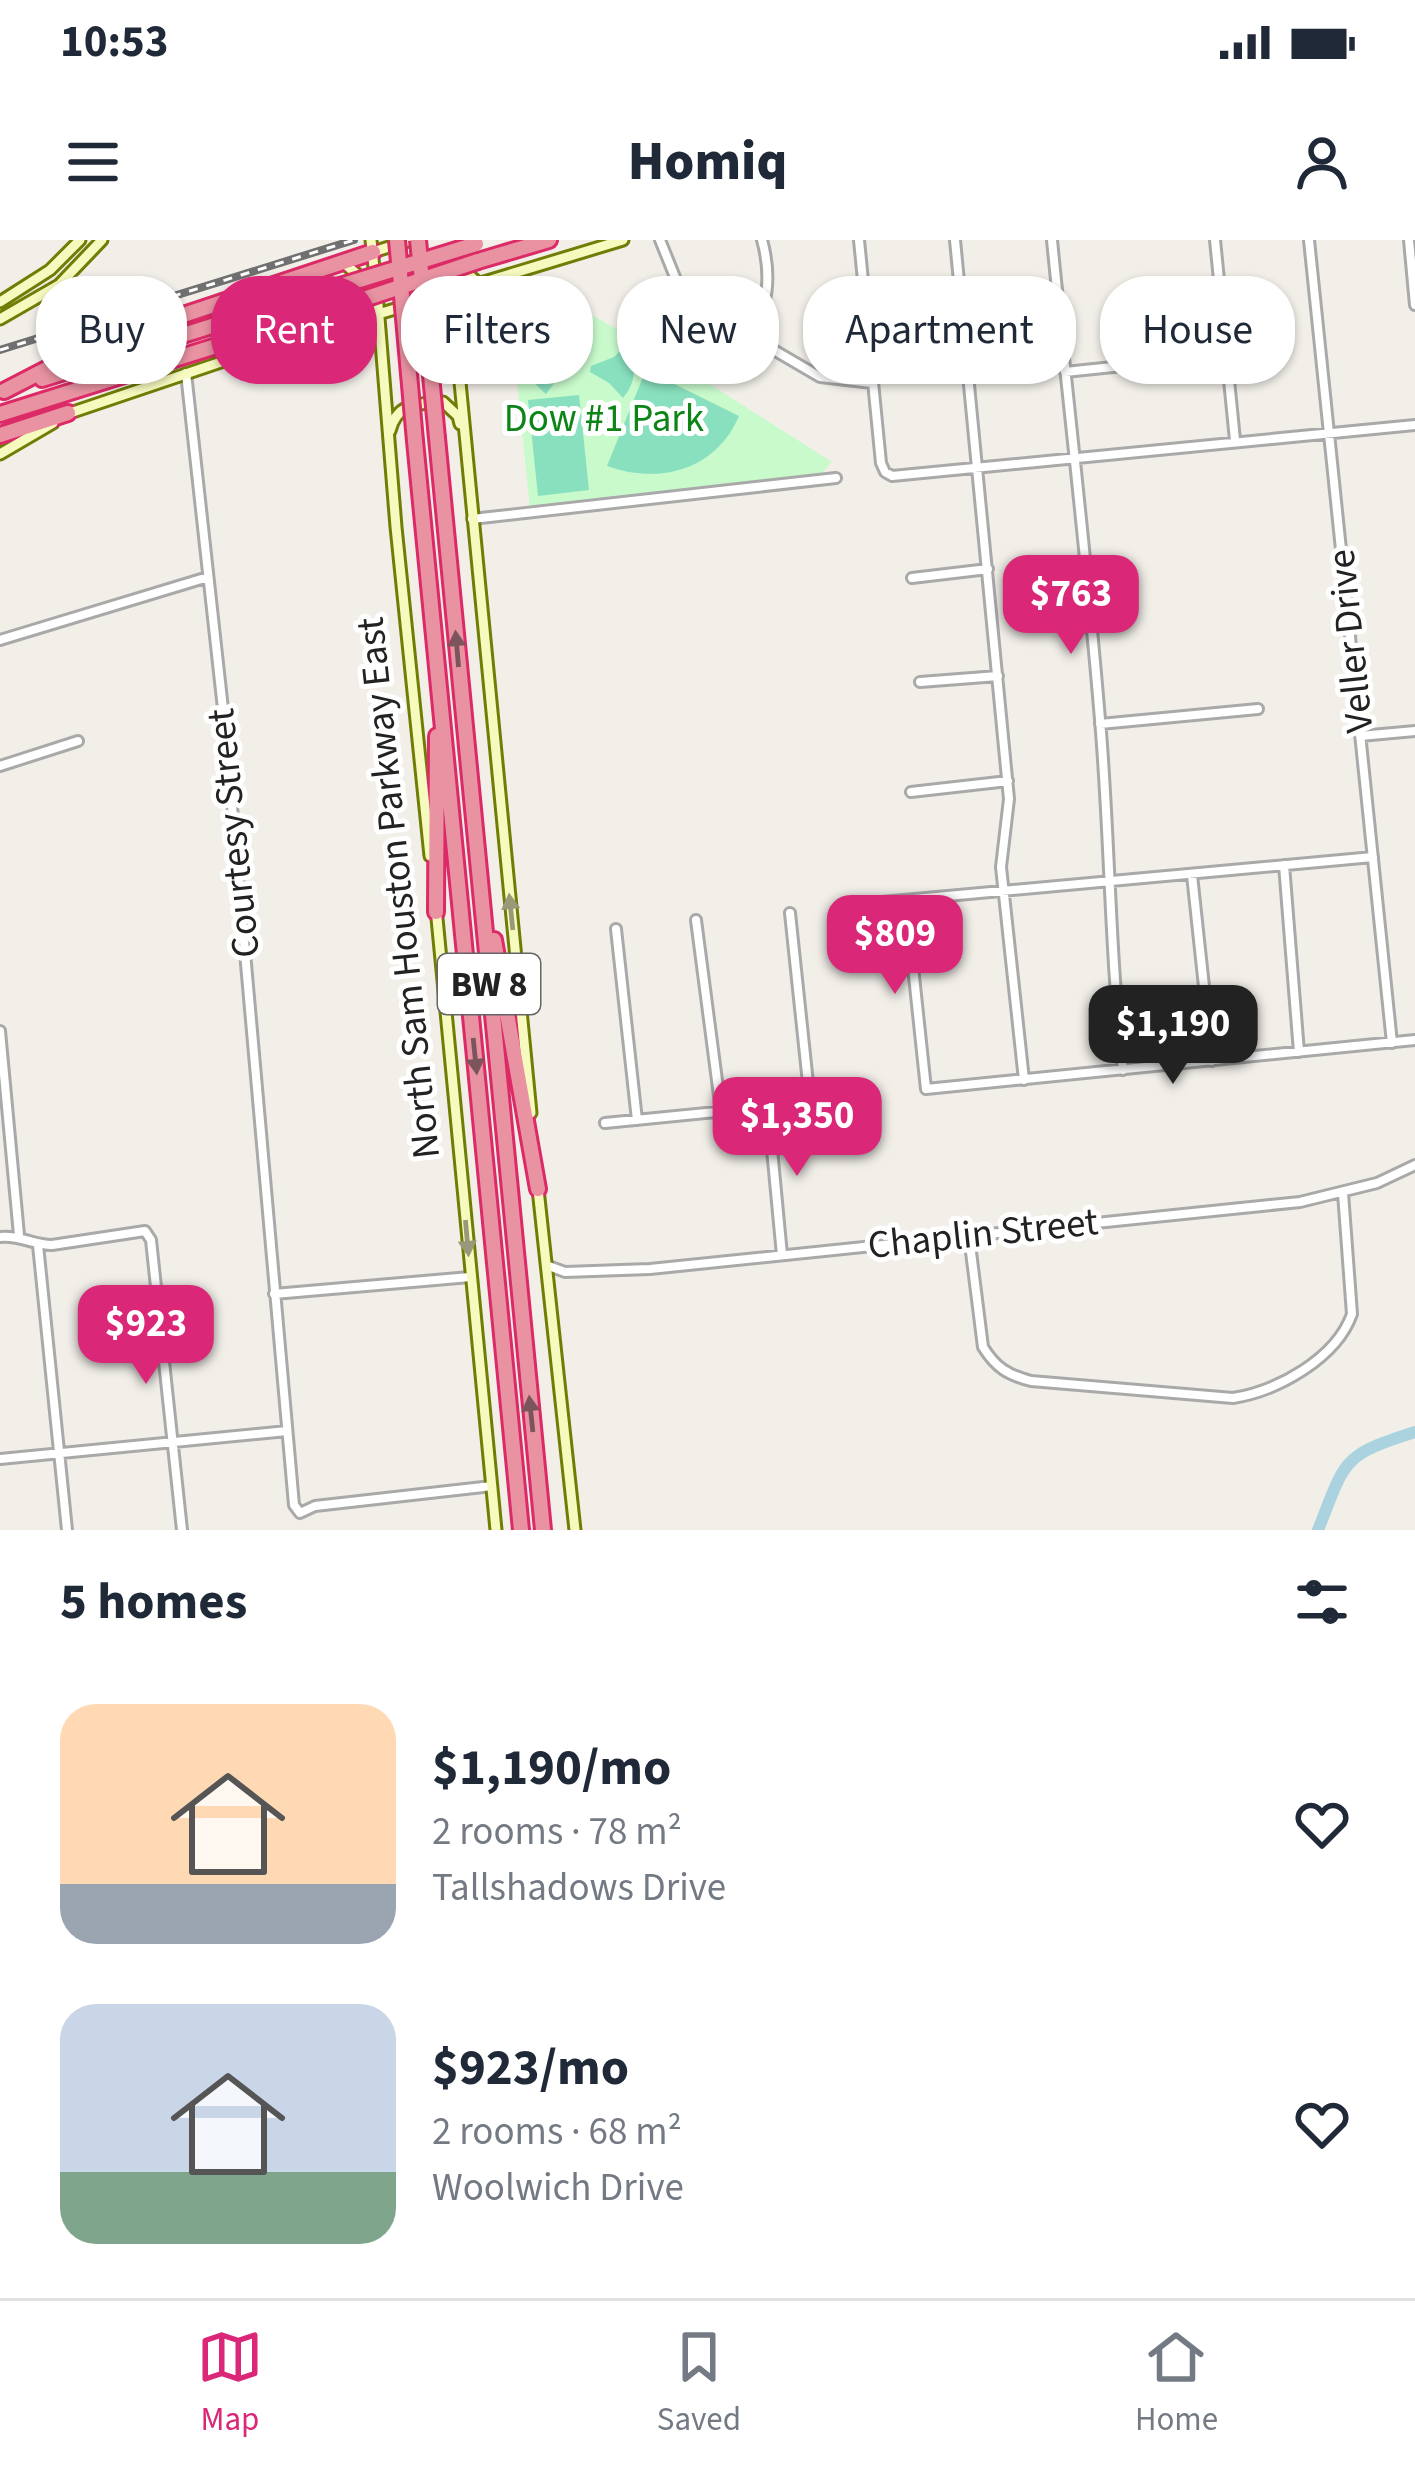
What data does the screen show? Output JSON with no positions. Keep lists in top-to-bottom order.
{
  "streets": {
    "highway": ["North Sam Houston Parkway East", "BW 8"],
    "street": ["Veller Drive", "Courtesy Street", "Chaplin Street"]
  },
  "crossings": [
    ["Courtesy Street", "North Sam Houston Parkway East"]
  ],
  "parks": ["Dow #1 Park"],
  "page": {
    "status": "10:53",
    "header": "Homiq",
    "chip": [
      "Buy",
      "Rent",
      "Filters",
      "New",
      "Apartment",
      "House"
    ],
    "price": [
      "$763",
      "$809",
      "$1,190",
      "$1,350",
      "$923"
    ],
    "heading": "5 homes",
    "list": [
      {
        "name": "$1,190/mo",
        "note": "2 rooms · 78 m² · Tallshadows Drive"
      },
      {
        "name": "$923/mo",
        "note": "2 rooms · 68 m² · Woolwich Drive"
      }
    ],
    "tabs": ["Map", "Saved", "Home"]
  }
}
